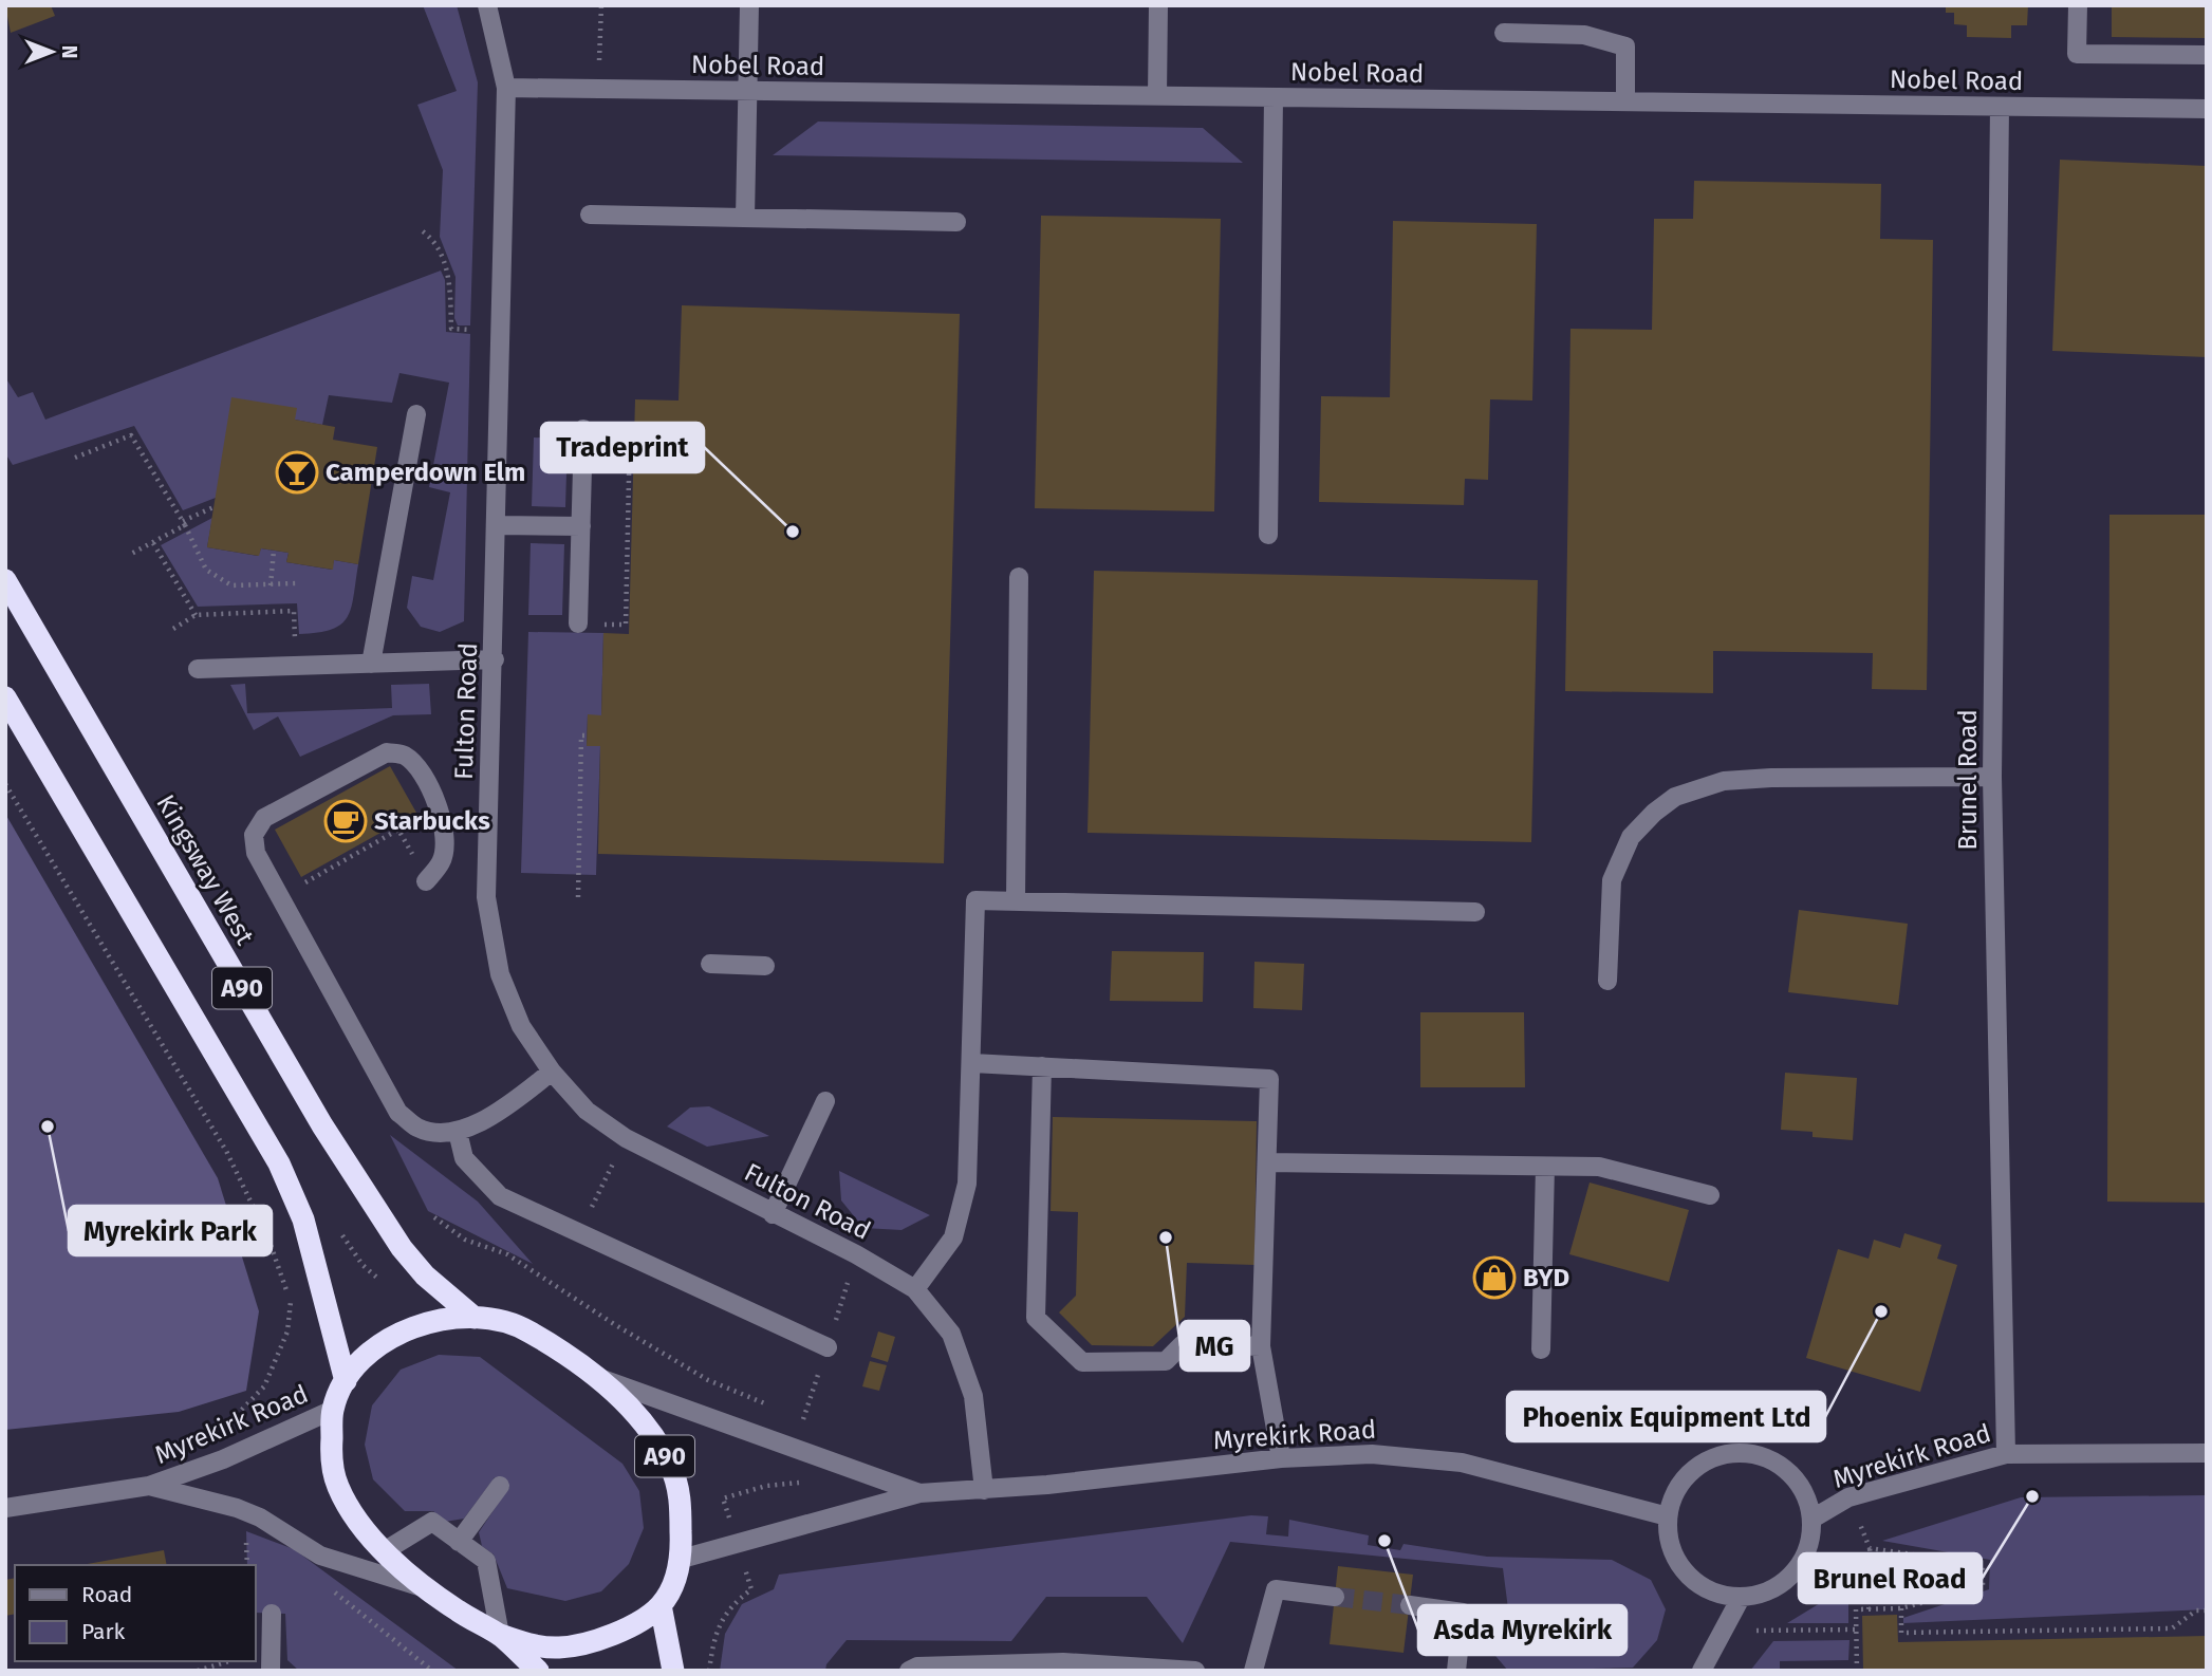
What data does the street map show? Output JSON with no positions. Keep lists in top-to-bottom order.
{
  "streets": {
    "highway": ["Kingsway West", "A90"],
    "street": [
      "Nobel Road",
      "Fulton Road",
      "Brunel Road",
      "Myrekirk Road"
    ]
  },
  "crossings": [
    ["Nobel Road", "Fulton Road"],
    ["Nobel Road", "Brunel Road"],
    ["Fulton Road", "Myrekirk Road"],
    ["Brunel Road", "Myrekirk Road"],
    ["Kingsway West", "A90"],
    ["Kingsway West", "Myrekirk Road"]
  ],
  "places": {
    "bar": ["Camperdown Elm"],
    "other": [
      "Tradeprint",
      "Myrekirk Park",
      "MG",
      "Phoenix Equipment Ltd",
      "Brunel Road",
      "Asda Myrekirk"
    ],
    "cafe": ["Starbucks"],
    "shop": ["BYD"]
  },
  "legend": ["Road", "Park"],
  "north": "right"
}
